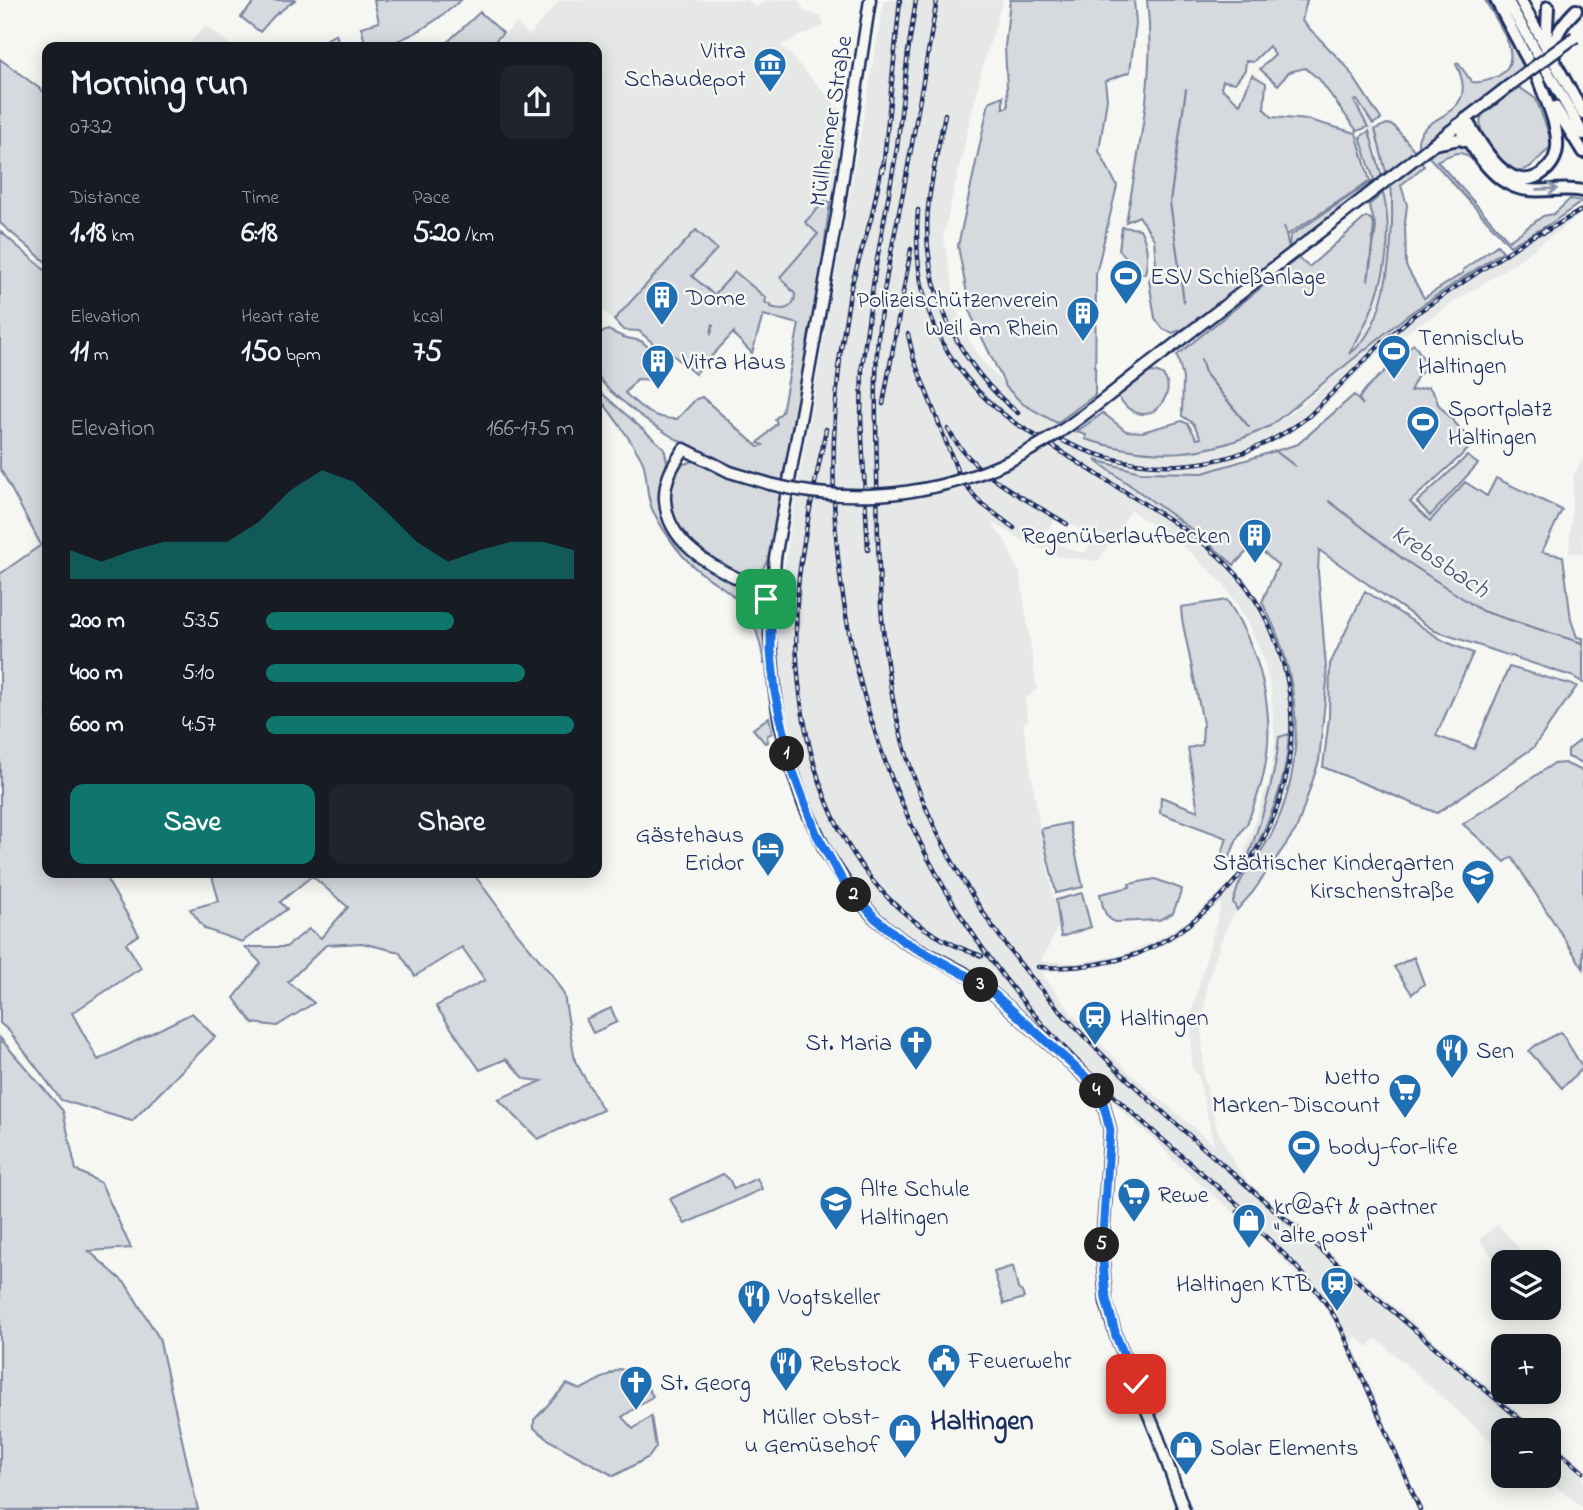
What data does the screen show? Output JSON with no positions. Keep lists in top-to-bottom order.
{
  "streets": {
    "main road": ["Müllheimer Straße"]
  },
  "districts": ["Haltingen"],
  "water": ["Krebsbach"],
  "places": {
    "museum": ["Vitra Schaudepot"],
    "sports": [
      "ESV Schießanlage",
      "Tennisclub Haltingen",
      "Sportplatz Haltingen",
      "body-for-life"
    ],
    "building": [
      "Dome",
      "Polizeischützenverein Weil am Rhein",
      "Vitra Haus",
      "Regenüberlaufbecken"
    ],
    "hotel": ["Gästehaus Eridor"],
    "school or university": ["Städtischer Kindergarten Kirschenstraße", "Alte Schule Haltingen"],
    "station": ["Haltingen", "Haltingen KTB"],
    "church": ["St. Maria", "St. Georg"],
    "restaurant": ["Sen", "Vogtskeller", "Rebstock"],
    "supermarket": ["Netto Marken-Discount", "Rewe"],
    "shop": ["kr@aft & partner \"alte post\"", "Müller Obst- u Gemüsehof", "Solar Elements"],
    "public building": ["Feuerwehr"]
  },
  "page": {
    "heading": ["Morning run", "07:32"],
    "stats": [
      ["Distance", "1.18 km"],
      ["Time", "6:18"],
      ["Pace", "5:20 /km"],
      ["Elevation", "11 m"],
      ["Heart rate", "150 bpm"],
      ["kcal", "75"]
    ],
    "chart": ["Elevation", "166–175 m"],
    "list": [
      {
        "name": "200 m",
        "note": "5:35"
      },
      {
        "name": "400 m",
        "note": "5:10"
      },
      {
        "name": "600 m",
        "note": "4:57"
      }
    ],
    "pins": [
      "1",
      "2",
      "3",
      "4",
      "5"
    ],
    "buttons": ["Save", "Share"],
    "map_buttons": ["+", "−"]
  }
}
